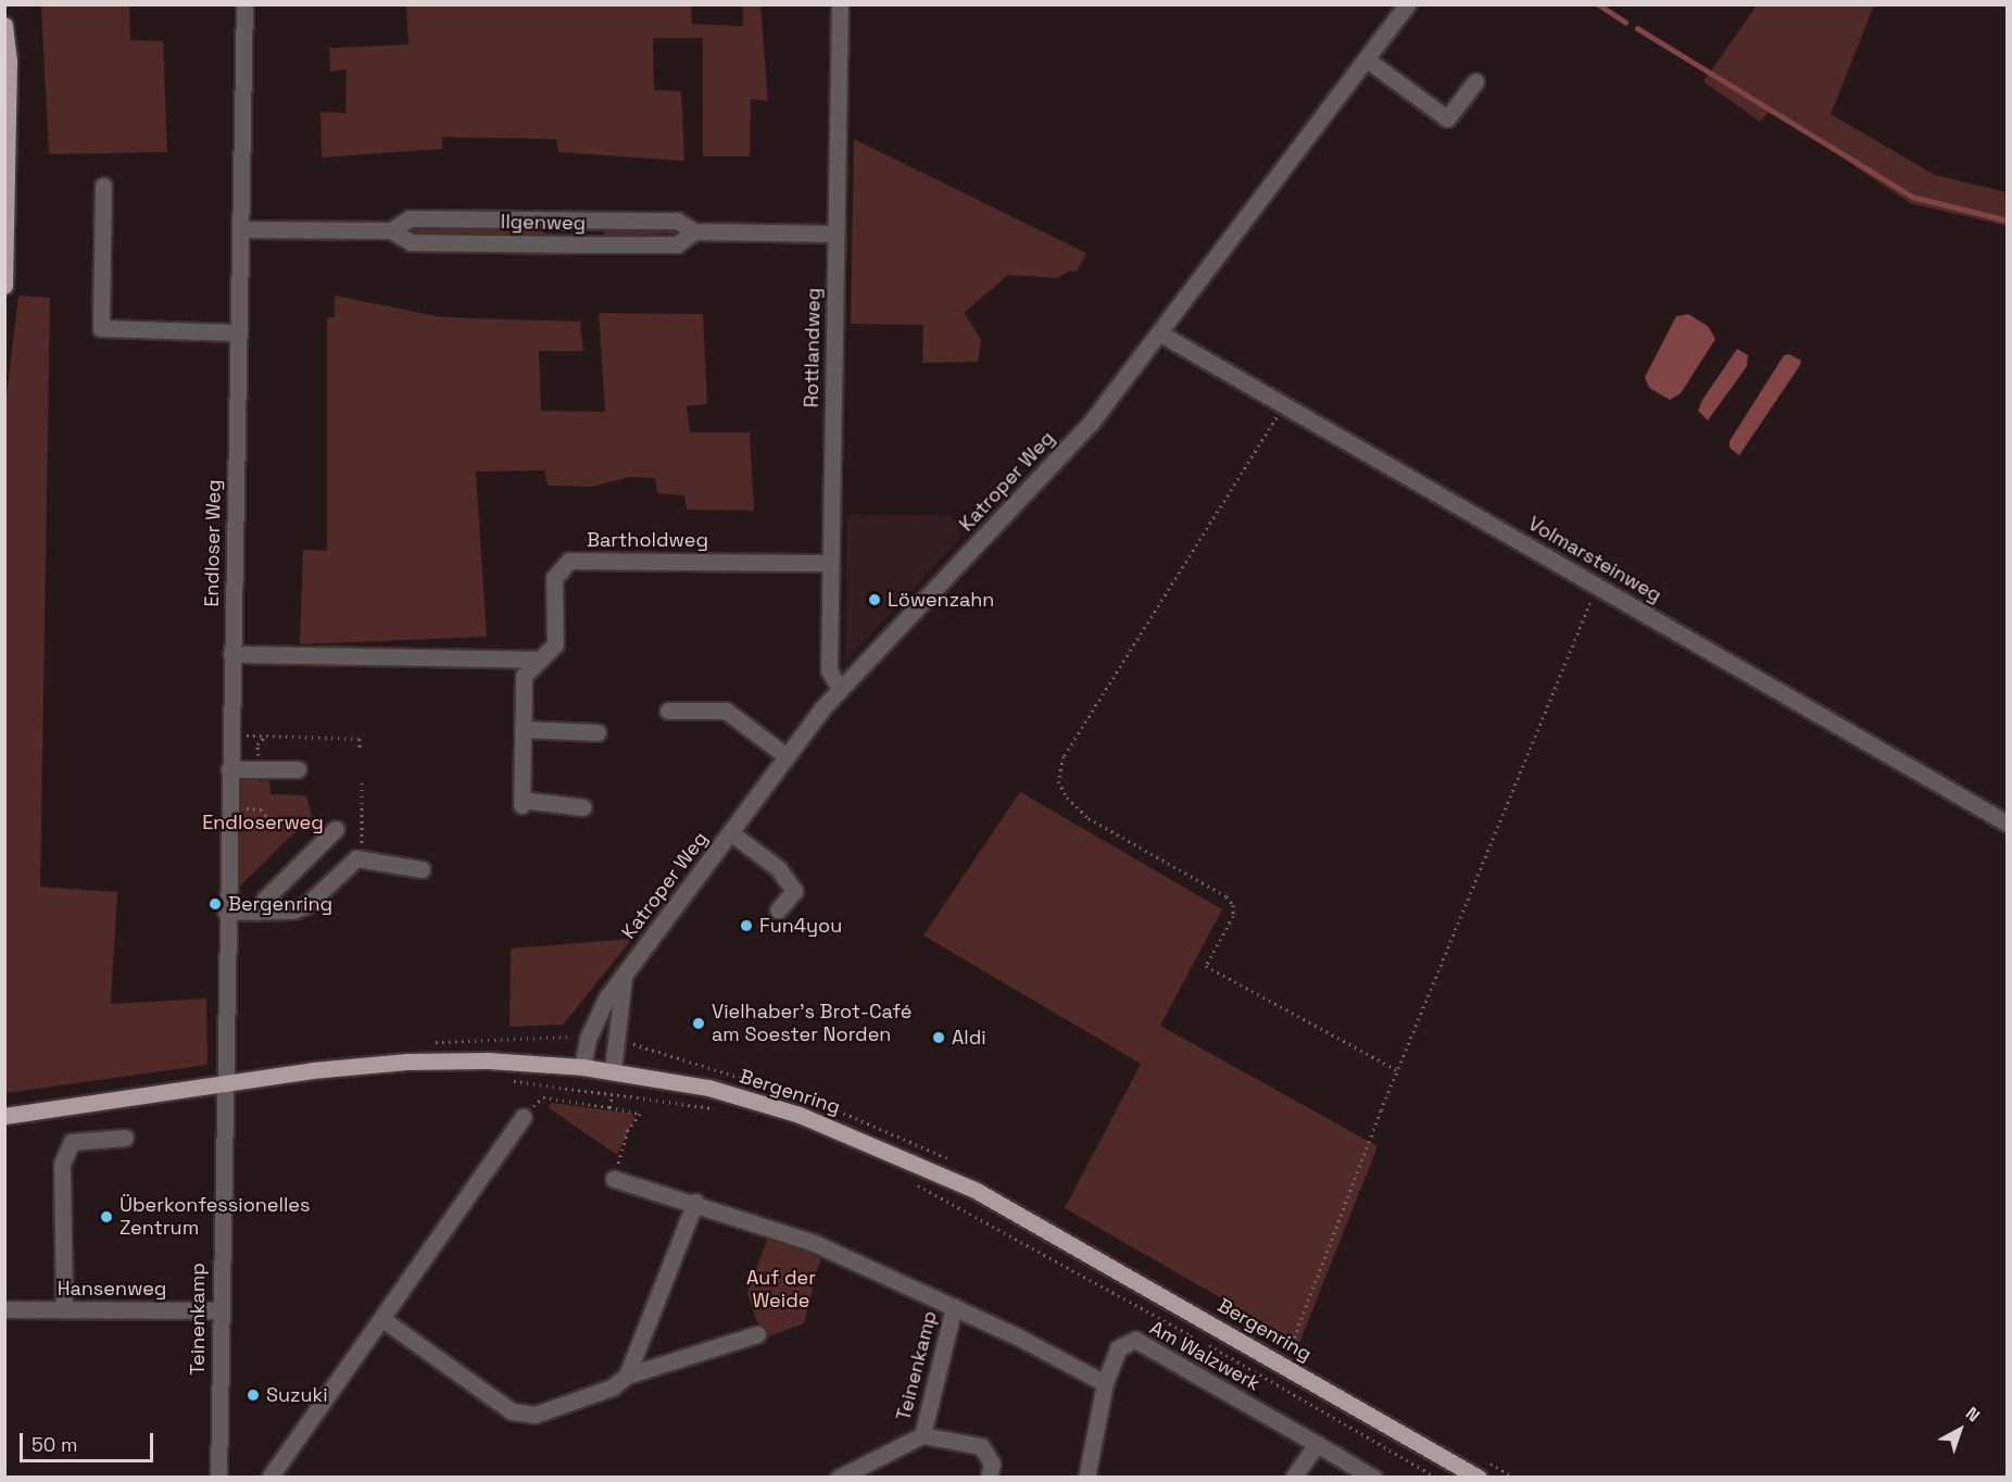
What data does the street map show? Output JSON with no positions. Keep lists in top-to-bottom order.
{
  "streets": {
    "main road": ["Bergenring"],
    "street": [
      "Ilgenweg",
      "Rottlandweg",
      "Katroper Weg",
      "Bartholdweg",
      "Endloser Weg",
      "Volmarsteinweg",
      "Hansenweg",
      "Teinenkamp",
      "Am Walzwerk"
    ]
  },
  "crossings": [
    ["Ilgenweg", "Rottlandweg"],
    ["Ilgenweg", "Endloser Weg"],
    ["Rottlandweg", "Katroper Weg"],
    ["Rottlandweg", "Bartholdweg"],
    ["Katroper Weg", "Volmarsteinweg"],
    ["Katroper Weg", "Bergenring"],
    ["Endloser Weg", "Bergenring"],
    ["Endloser Weg", "Teinenkamp"],
    ["Bergenring", "Teinenkamp"],
    ["Hansenweg", "Teinenkamp"]
  ],
  "parks": ["Endloserweg", "Auf der Weide"],
  "places": [
    "Löwenzahn",
    "Bergenring",
    "Fun4you",
    "Vielhaber's Brot-Café am Soester Norden",
    "Aldi",
    "Überkonfessionelles Zentrum",
    "Suzuki"
  ],
  "scale_bar": "50 m",
  "north": "top right"
}
